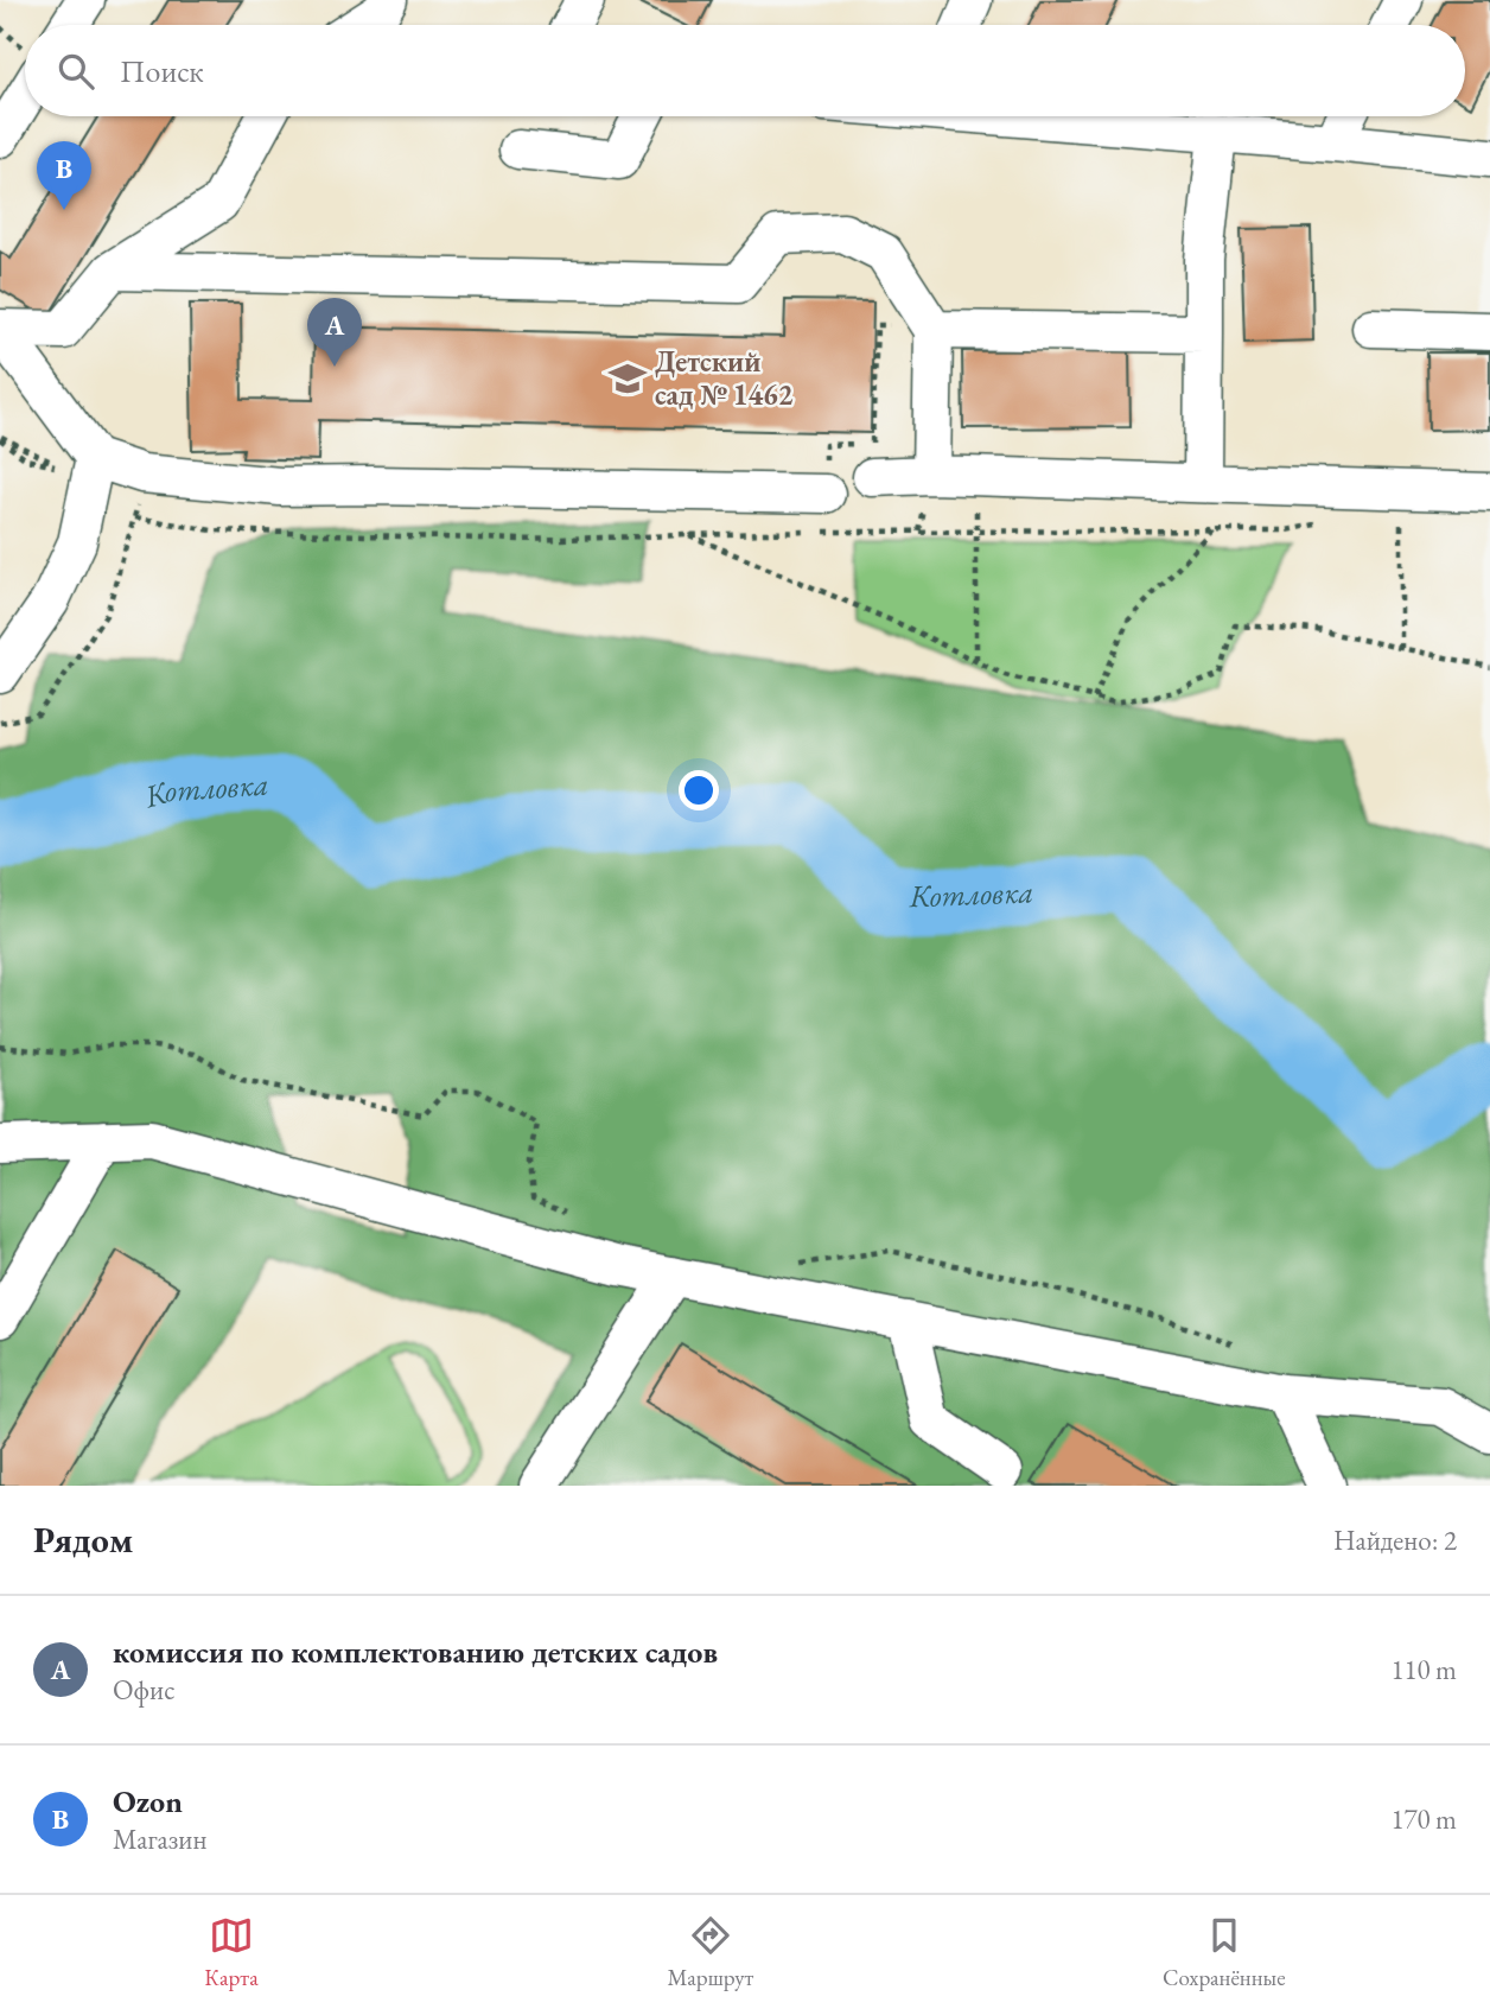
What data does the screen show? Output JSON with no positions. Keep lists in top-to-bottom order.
{
  "water": ["Котловка"],
  "places": {
    "school or university": ["Детский сад № 1462"]
  },
  "page": {
    "search": "Поиск",
    "pins": ["B", "A"],
    "heading": ["Рядом", "Найдено: 2"],
    "list": [
      {
        "mark": "A",
        "name": "комиссия по комплектованию детских садов",
        "note": "Офис",
        "value": "110 m"
      },
      {
        "mark": "B",
        "name": "Ozon",
        "note": "Магазин",
        "value": "170 m"
      }
    ],
    "nav": ["Карта", "Маршрут", "Сохранённые"]
  }
}
